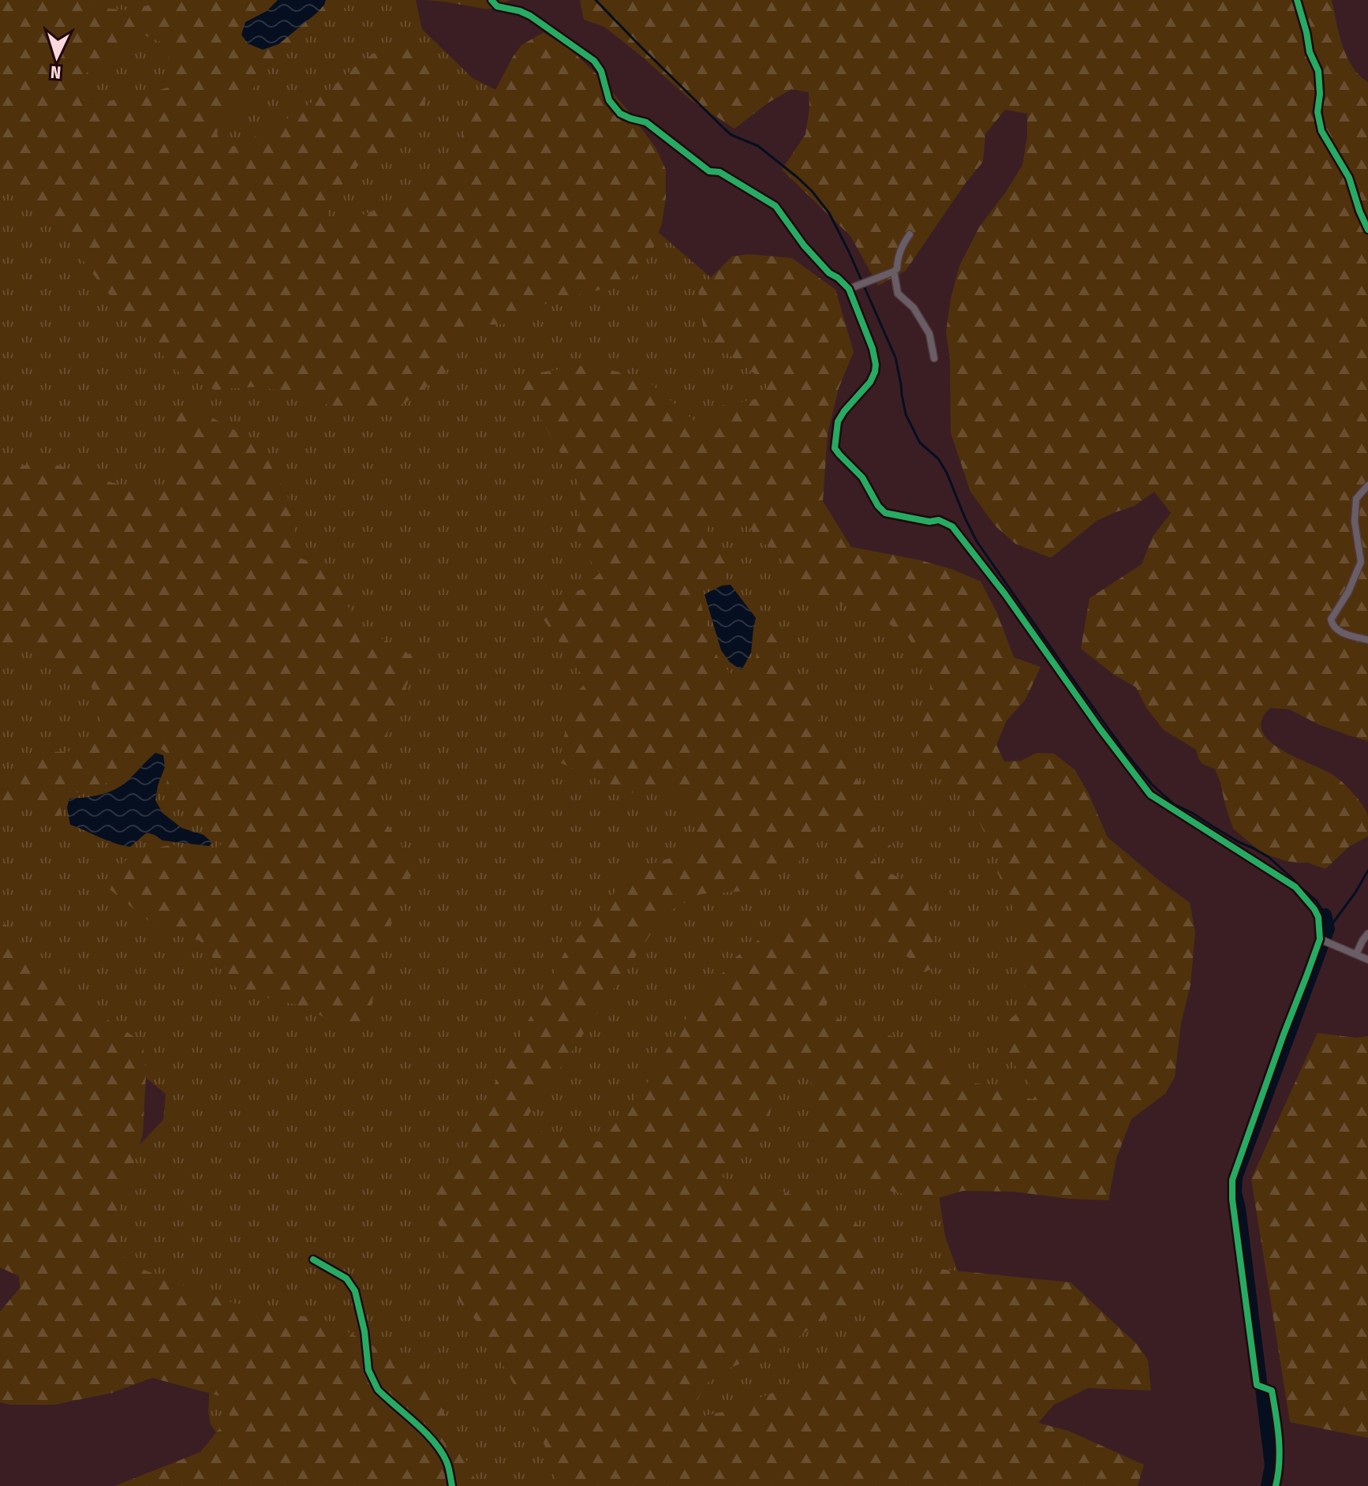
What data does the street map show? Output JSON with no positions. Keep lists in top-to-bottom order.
{
  "north": "bottom"
}
